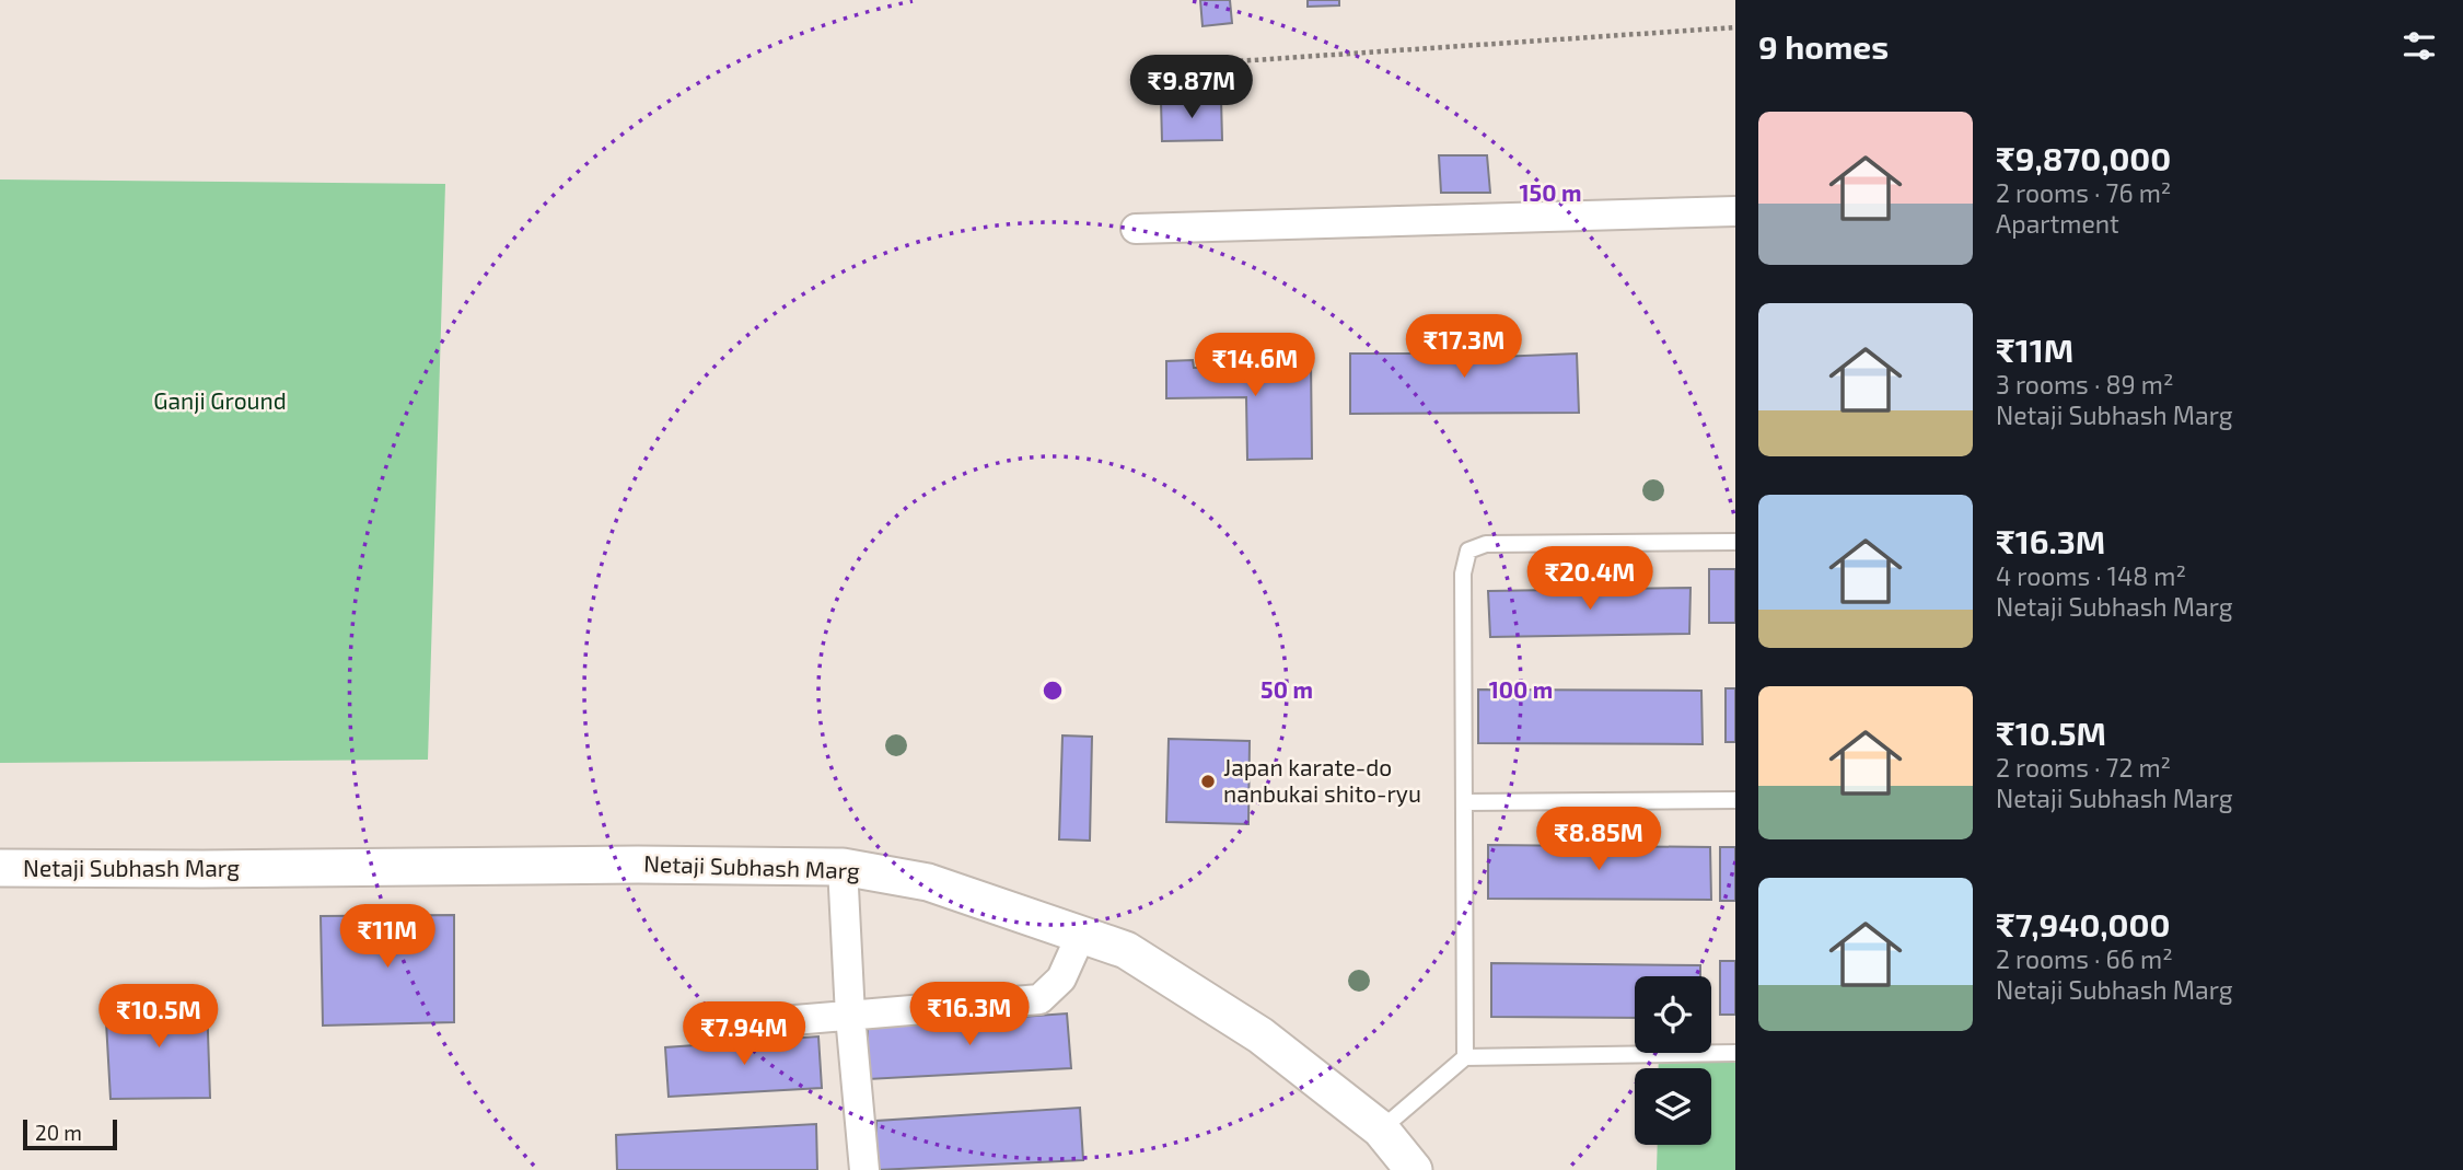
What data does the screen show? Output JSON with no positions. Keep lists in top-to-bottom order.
{
  "streets": {
    "street": ["Netaji Subhash Marg"]
  },
  "parks": ["Ganji Ground"],
  "places": ["Japan karate-do nanbukai shito-ryu"],
  "scale_bar": "20 m",
  "page": {
    "heading": "9 homes",
    "price": [
      "₹9.87M",
      "₹17.3M",
      "₹14.6M",
      "₹20.4M",
      "₹8.85M",
      "₹11M",
      "₹16.3M",
      "₹10.5M",
      "₹7.94M"
    ],
    "list": [
      {
        "name": "₹9,870,000",
        "note": "2 rooms · 76 m² · Apartment"
      },
      {
        "name": "₹11M",
        "note": "3 rooms · 89 m² · Netaji Subhash Marg"
      },
      {
        "name": "₹16.3M",
        "note": "4 rooms · 148 m² · Netaji Subhash Marg"
      },
      {
        "name": "₹10.5M",
        "note": "2 rooms · 72 m² · Netaji Subhash Marg"
      },
      {
        "name": "₹7,940,000",
        "note": "2 rooms · 66 m² · Netaji Subhash Marg"
      }
    ],
    "scale": "20 m"
  },
  "rings": ["150 m", "50 m", "100 m"]
}
